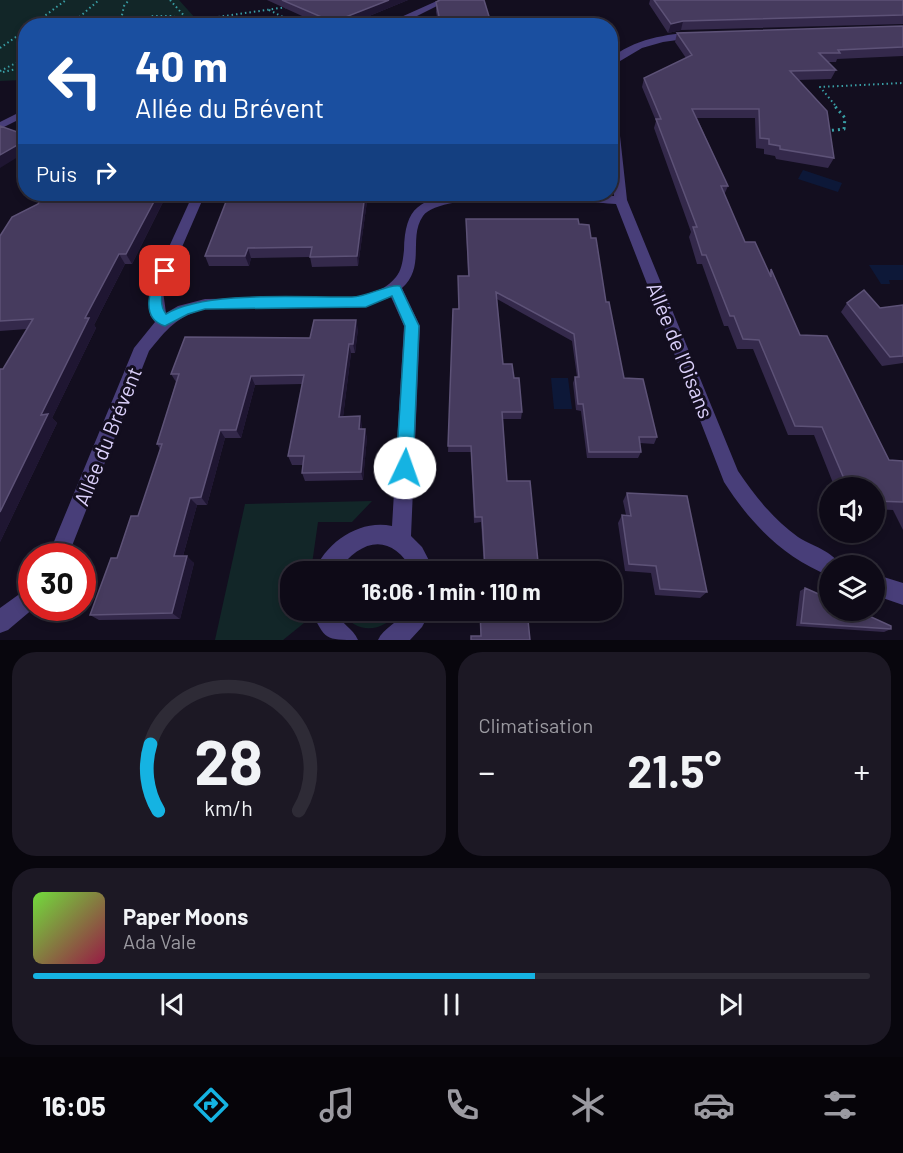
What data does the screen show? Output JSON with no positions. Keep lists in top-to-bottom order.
{
  "streets": {
    "street": ["Allée de l'Oisans", "Allée du Brévent"]
  },
  "page": {
    "turn": ["40 m", "Allée du Brévent"],
    "then": "Puis",
    "limit": "30",
    "trip": "16:06 · 1 min · 110 m",
    "tile": "Climatisation",
    "heat": ["−", "21.5°", "+"],
    "song": ["Paper Moons", "Ada Vale"],
    "tabs": "16:05",
    "gauge": ["28", "km/h"]
  }
}
